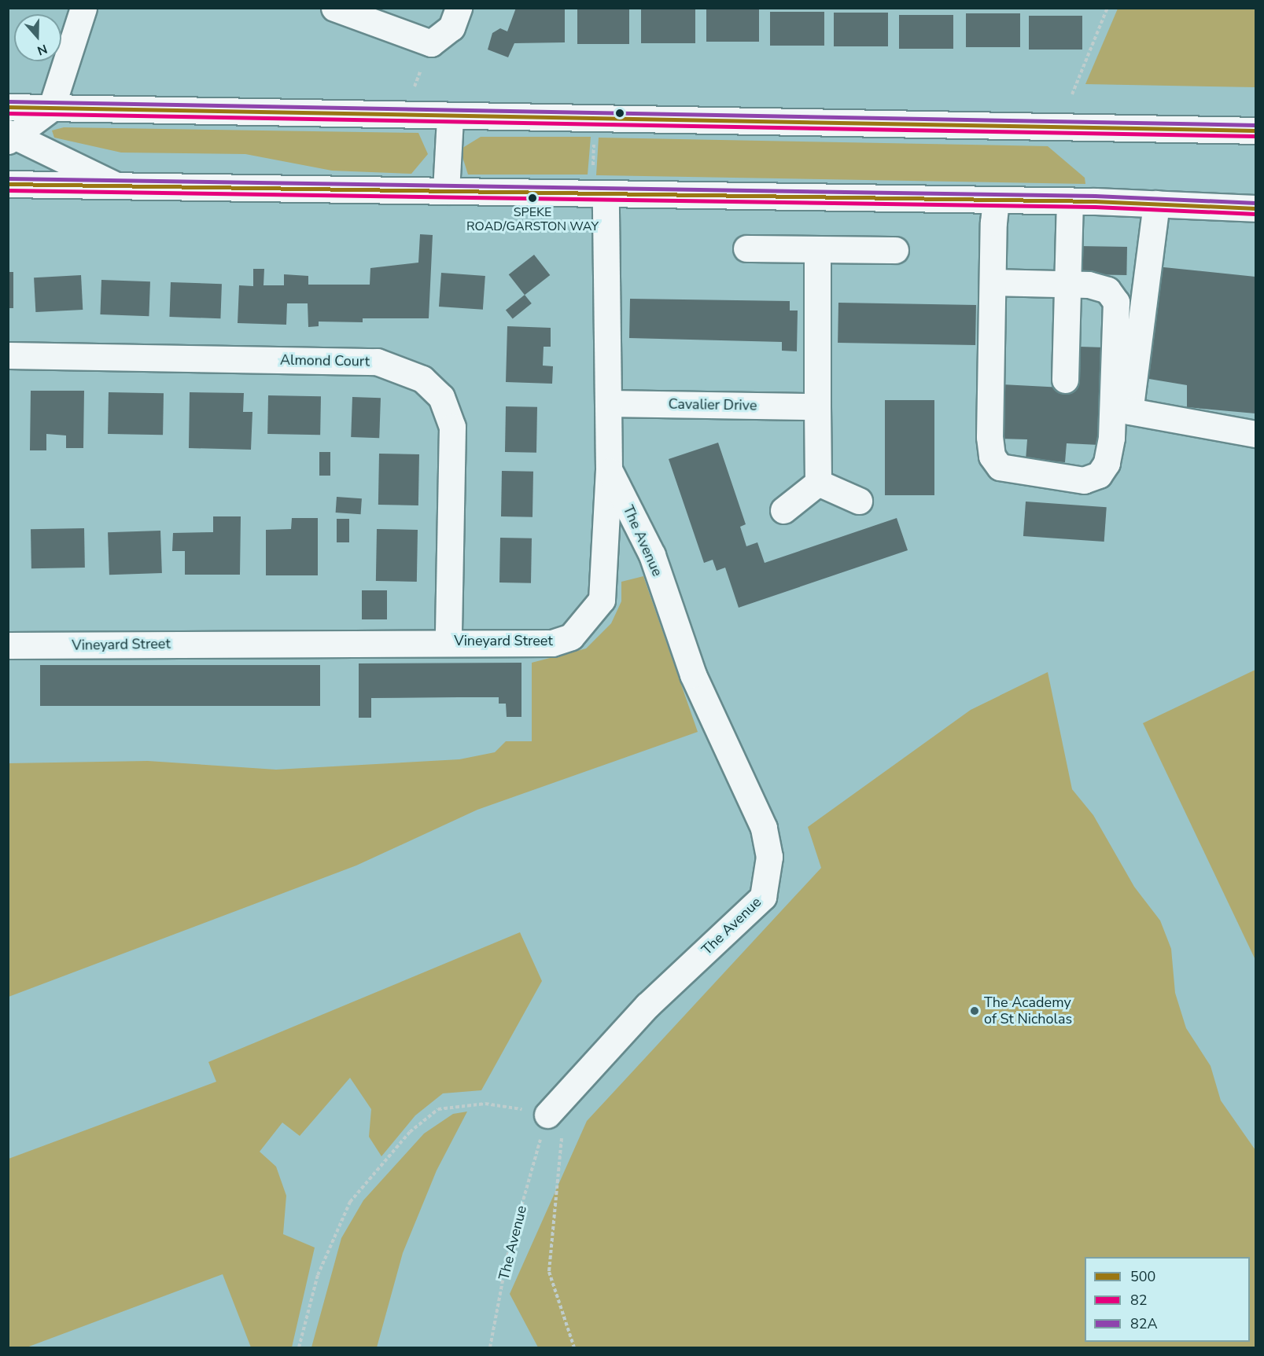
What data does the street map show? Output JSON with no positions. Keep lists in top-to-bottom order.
{
  "streets": {
    "main road": [
      "Almond Court",
      "Cavalier Drive",
      "The Avenue",
      "Vineyard Street"
    ]
  },
  "crossings": [
    ["Almond Court", "Vineyard Street"],
    ["Cavalier Drive", "Vineyard Street"],
    ["The Avenue", "Vineyard Street"]
  ],
  "places": ["SPEKE ROAD/GARSTON WAY", "The Academy of St Nicholas"],
  "lines": ["transit line 82A", "transit line 500", "transit line 82"],
  "legend": ["500", "82", "82A"],
  "north": "bottom"
}
